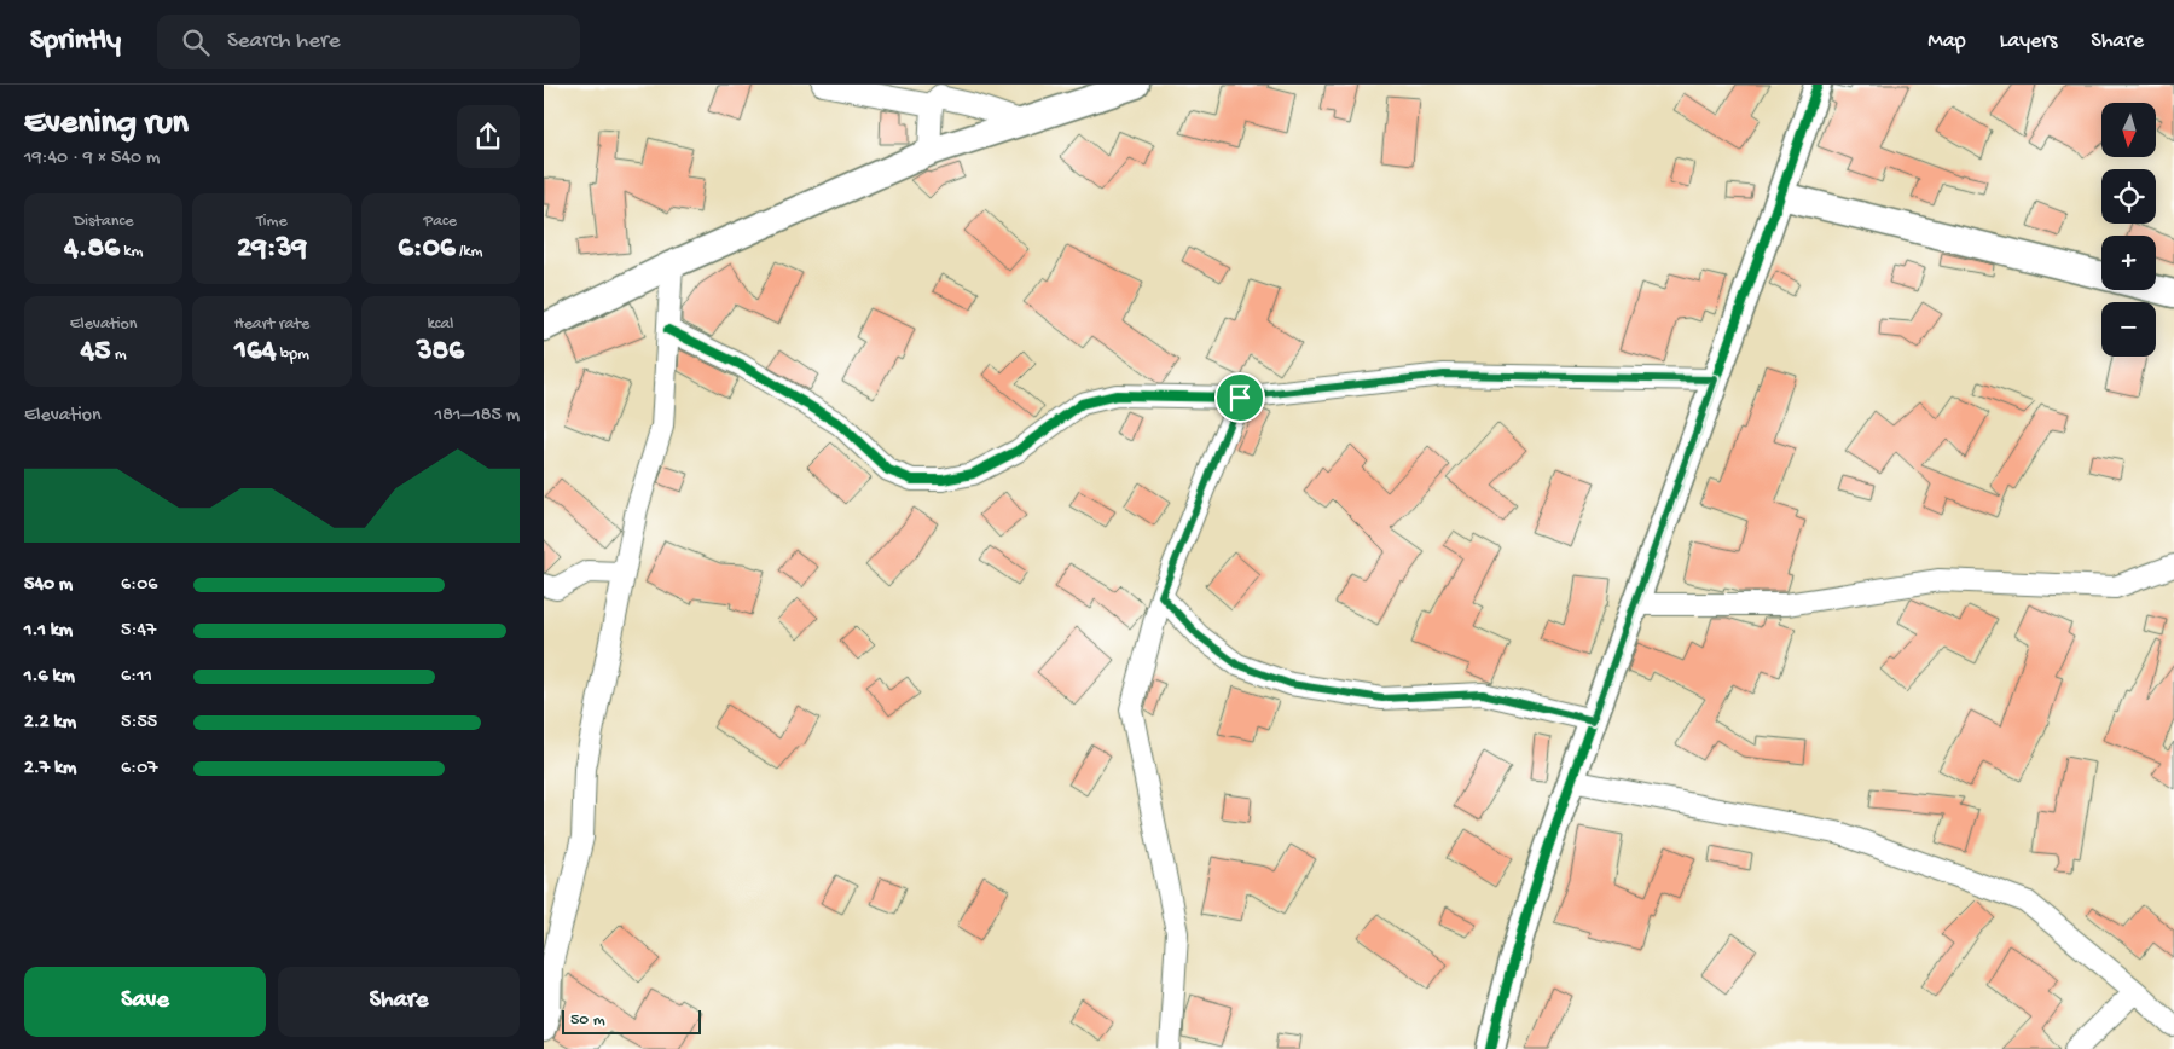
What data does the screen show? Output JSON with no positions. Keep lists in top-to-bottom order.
{
  "scale_bar": "50 m",
  "north": "bottom",
  "page": {
    "header": "Sprintly",
    "search": "Search here",
    "nav": ["Map", "Layers", "Share"],
    "heading": ["Evening run", "19:40 · 9 × 540 m"],
    "map_buttons": ["+", "−"],
    "stats": [
      ["Distance", "4.86 km"],
      ["Time", "29:39"],
      ["Pace", "6:06 /km"],
      ["Elevation", "45 m"],
      ["Heart rate", "164 bpm"],
      ["kcal", "386"]
    ],
    "chart": ["Elevation", "181–185 m"],
    "list": [
      {
        "name": "540 m",
        "note": "6:06"
      },
      {
        "name": "1.1 km",
        "note": "5:47"
      },
      {
        "name": "1.6 km",
        "note": "6:11"
      },
      {
        "name": "2.2 km",
        "note": "5:55"
      },
      {
        "name": "2.7 km",
        "note": "6:07"
      }
    ],
    "buttons": ["Save", "Share"],
    "scale": "50 m"
  }
}
